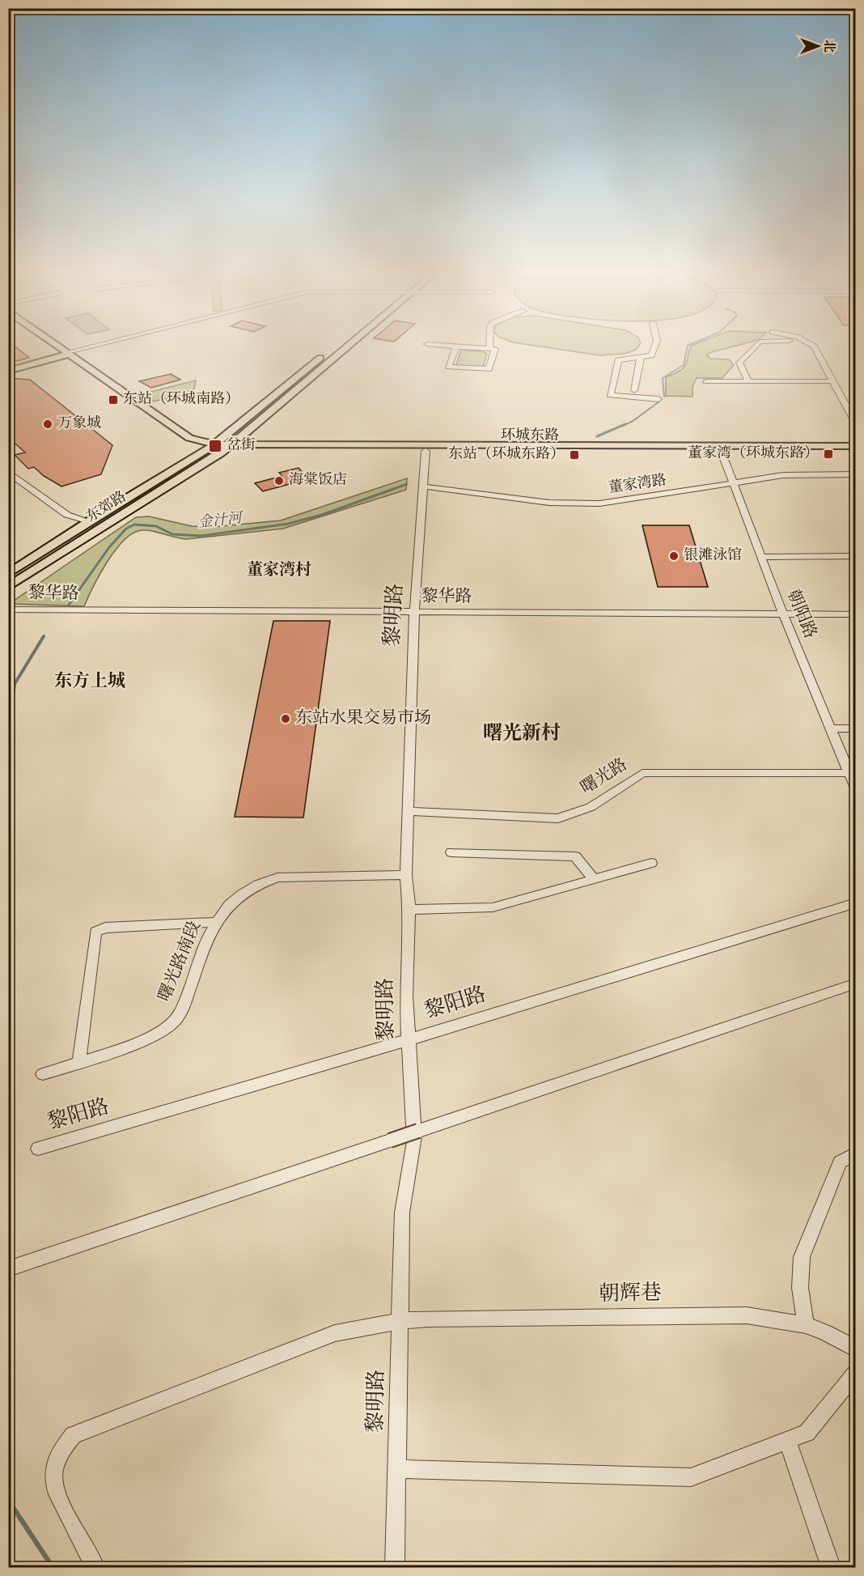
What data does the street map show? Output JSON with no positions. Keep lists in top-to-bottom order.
{
  "streets": {
    "main road": ["环城东路", "东郊路"],
    "street": [
      "董家湾路",
      "黎华路",
      "朝阳路",
      "黎明路",
      "曙光路",
      "曙光路南段",
      "黎阳路",
      "朝辉巷"
    ]
  },
  "crossings": [
    ["环城东路", "东郊路"],
    ["环城东路", "朝阳路"],
    ["环城东路", "黎明路"],
    ["董家湾路", "朝阳路"],
    ["董家湾路", "黎明路"],
    ["黎华路", "朝阳路"],
    ["黎华路", "黎明路"],
    ["朝阳路", "曙光路"],
    ["黎明路", "曙光路"],
    ["黎明路", "曙光路南段"],
    ["黎明路", "黎阳路"],
    ["黎明路", "朝辉巷"]
  ],
  "districts": ["董家湾村", "东方上城", "曙光新村"],
  "water": ["金汁河"],
  "places": {
    "transit": [
      "东站（环城南路）",
      "岔街",
      "董家湾（环城东路）",
      "东站（环城东路）"
    ],
    "other": [
      "万象城",
      "海棠饭店",
      "银滩泳馆",
      "东站水果交易市场"
    ]
  },
  "north": "right"
}
